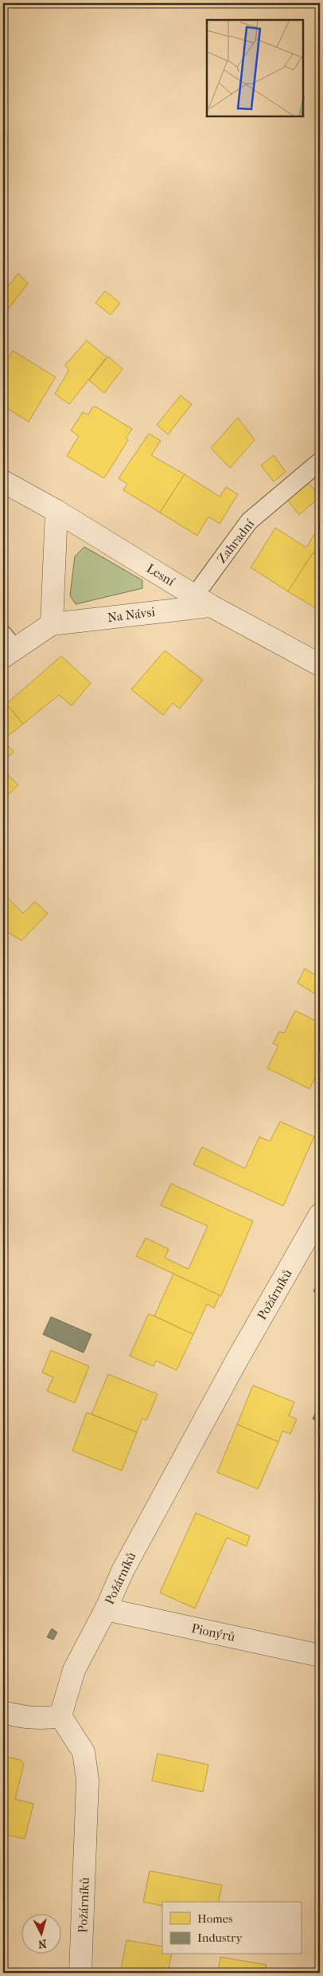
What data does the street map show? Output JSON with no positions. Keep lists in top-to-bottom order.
{
  "streets": {
    "street": [
      "Lesní",
      "Na Návsi",
      "Požárníků",
      "Pionýrů"
    ],
    "lane": ["Zahradní"]
  },
  "crossings": [
    ["Zahradní", "Lesní"],
    ["Zahradní", "Na Návsi"],
    ["Lesní", "Na Návsi"],
    ["Požárníků", "Pionýrů"]
  ],
  "legend": ["Homes", "Industry"],
  "north": "bottom"
}
